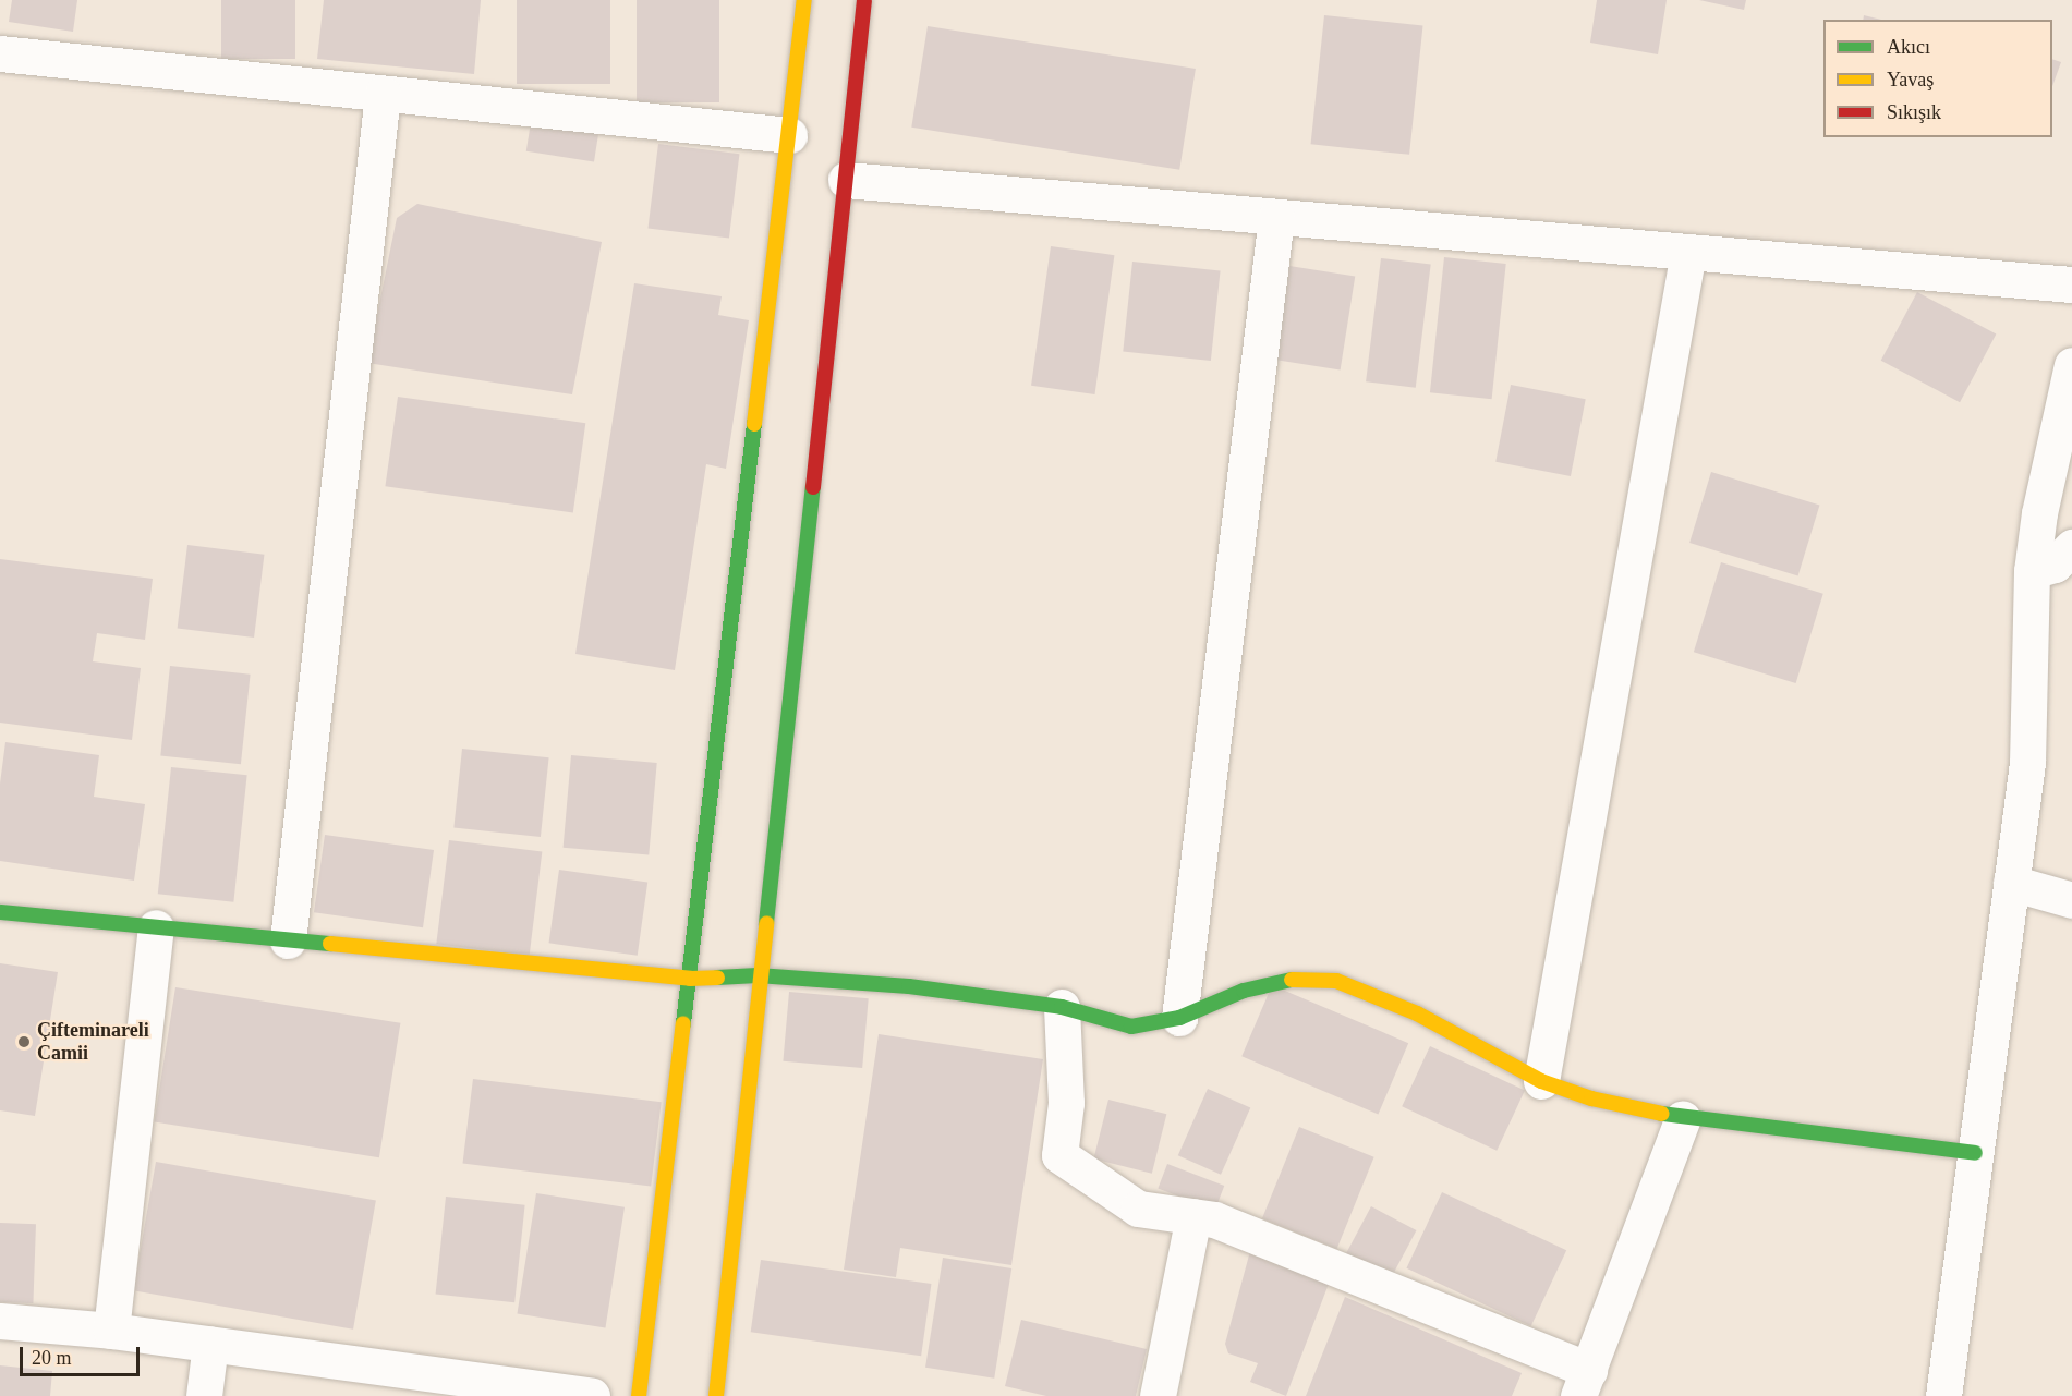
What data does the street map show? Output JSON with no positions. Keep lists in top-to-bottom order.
{
  "places": ["Çifteminareli Camii"],
  "legend": ["Akıcı", "Yavaş", "Sıkışık"],
  "scale_bar": "20 m"
}
